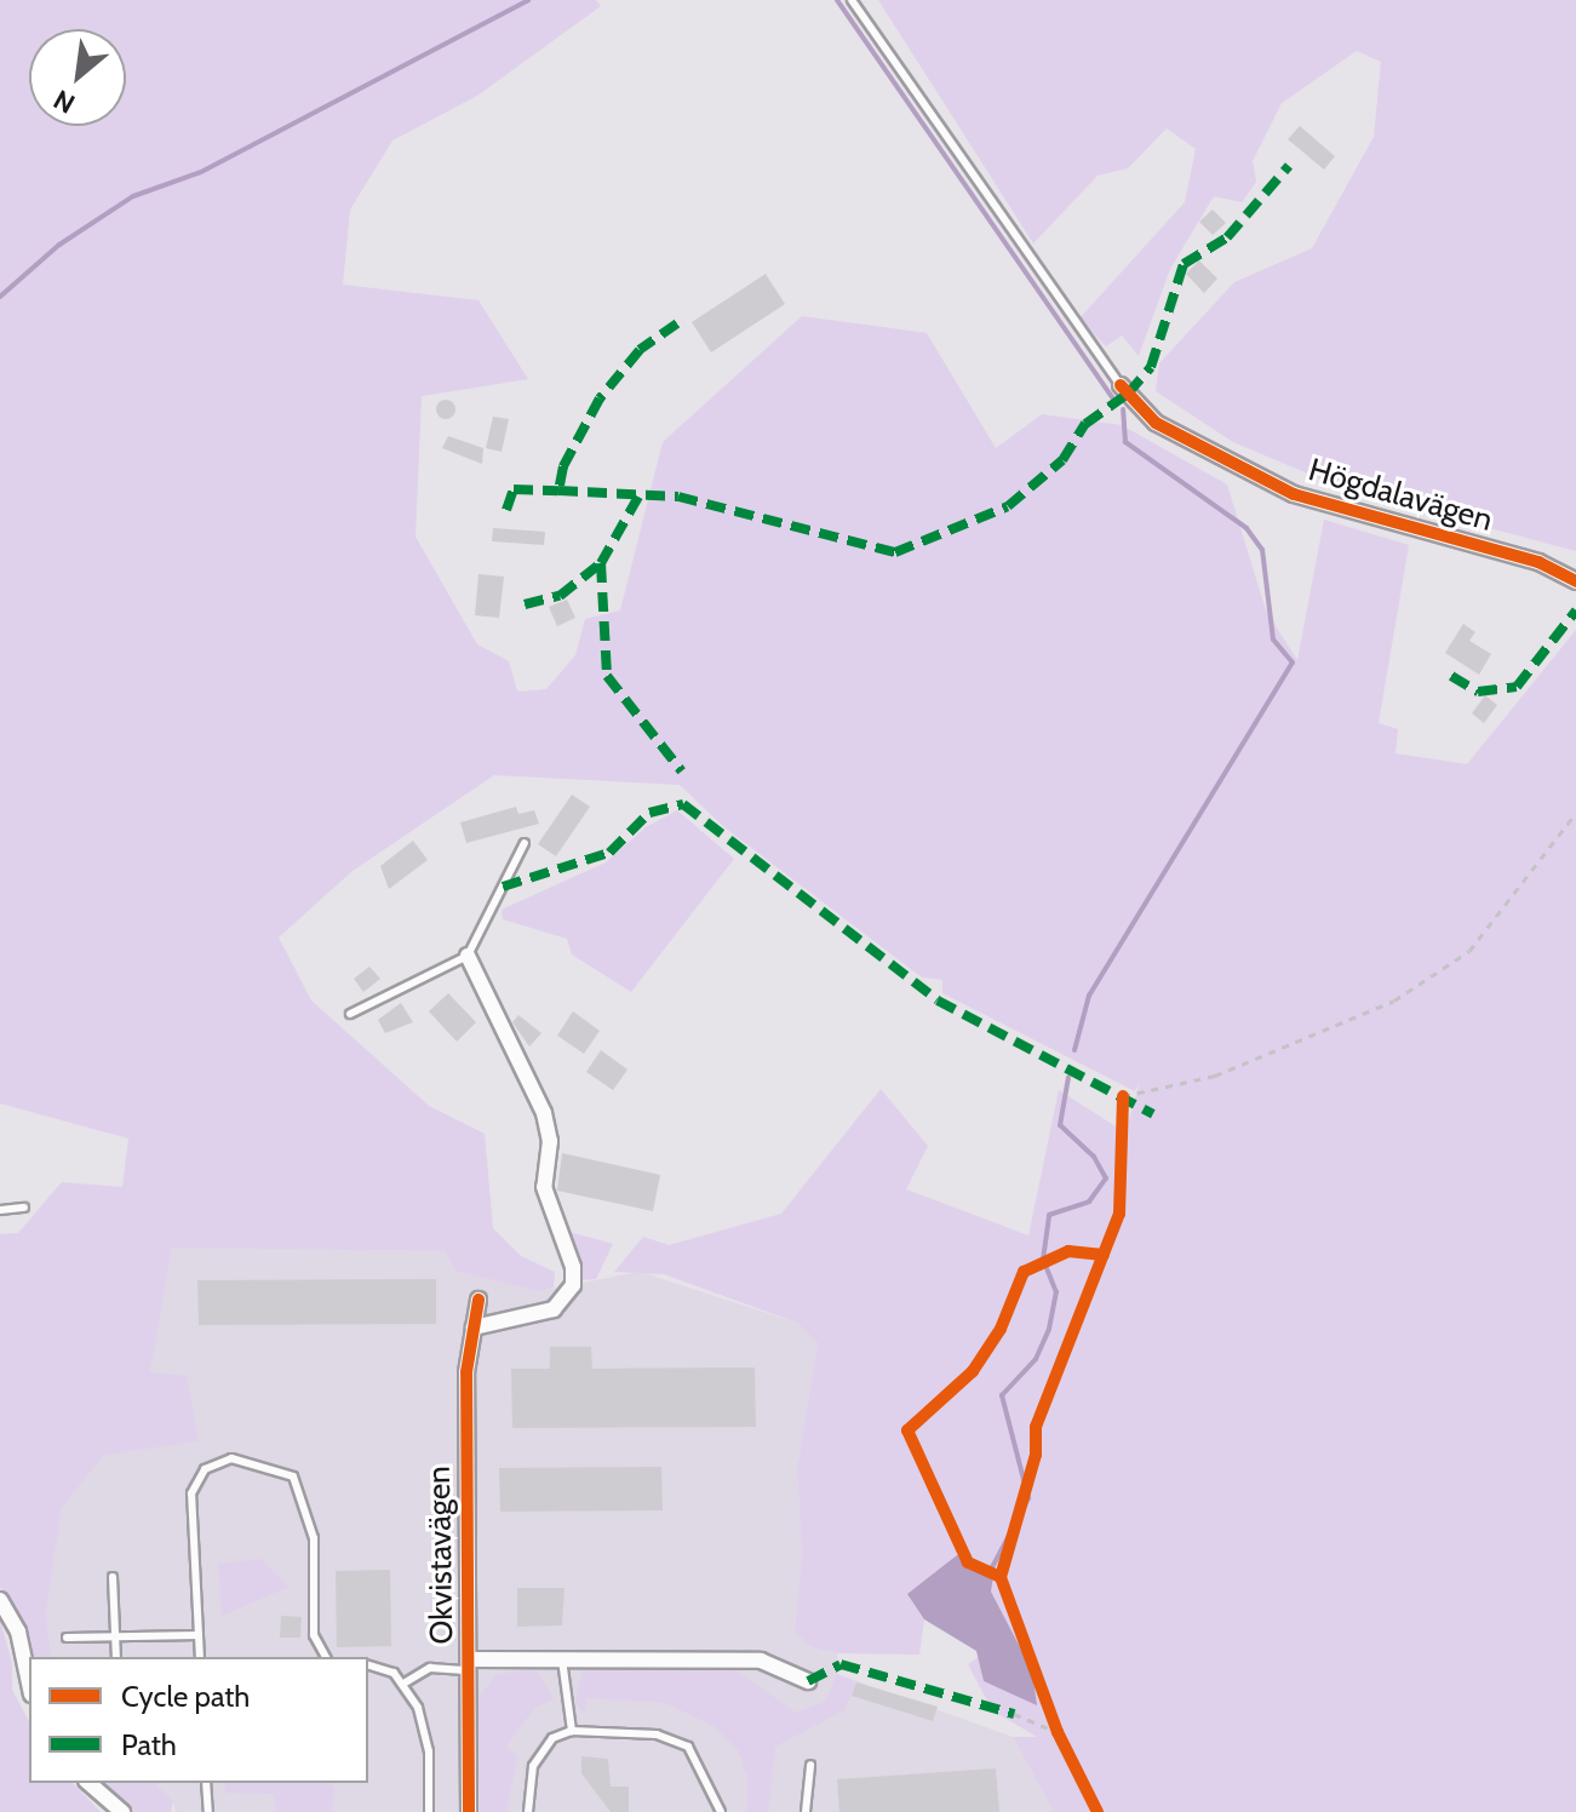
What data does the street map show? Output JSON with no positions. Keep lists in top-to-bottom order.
{
  "streets": {
    "street": ["Högdalavägen", "Okvistavägen"]
  },
  "legend": ["Cycle path", "Path"],
  "north": "bottom left"
}
